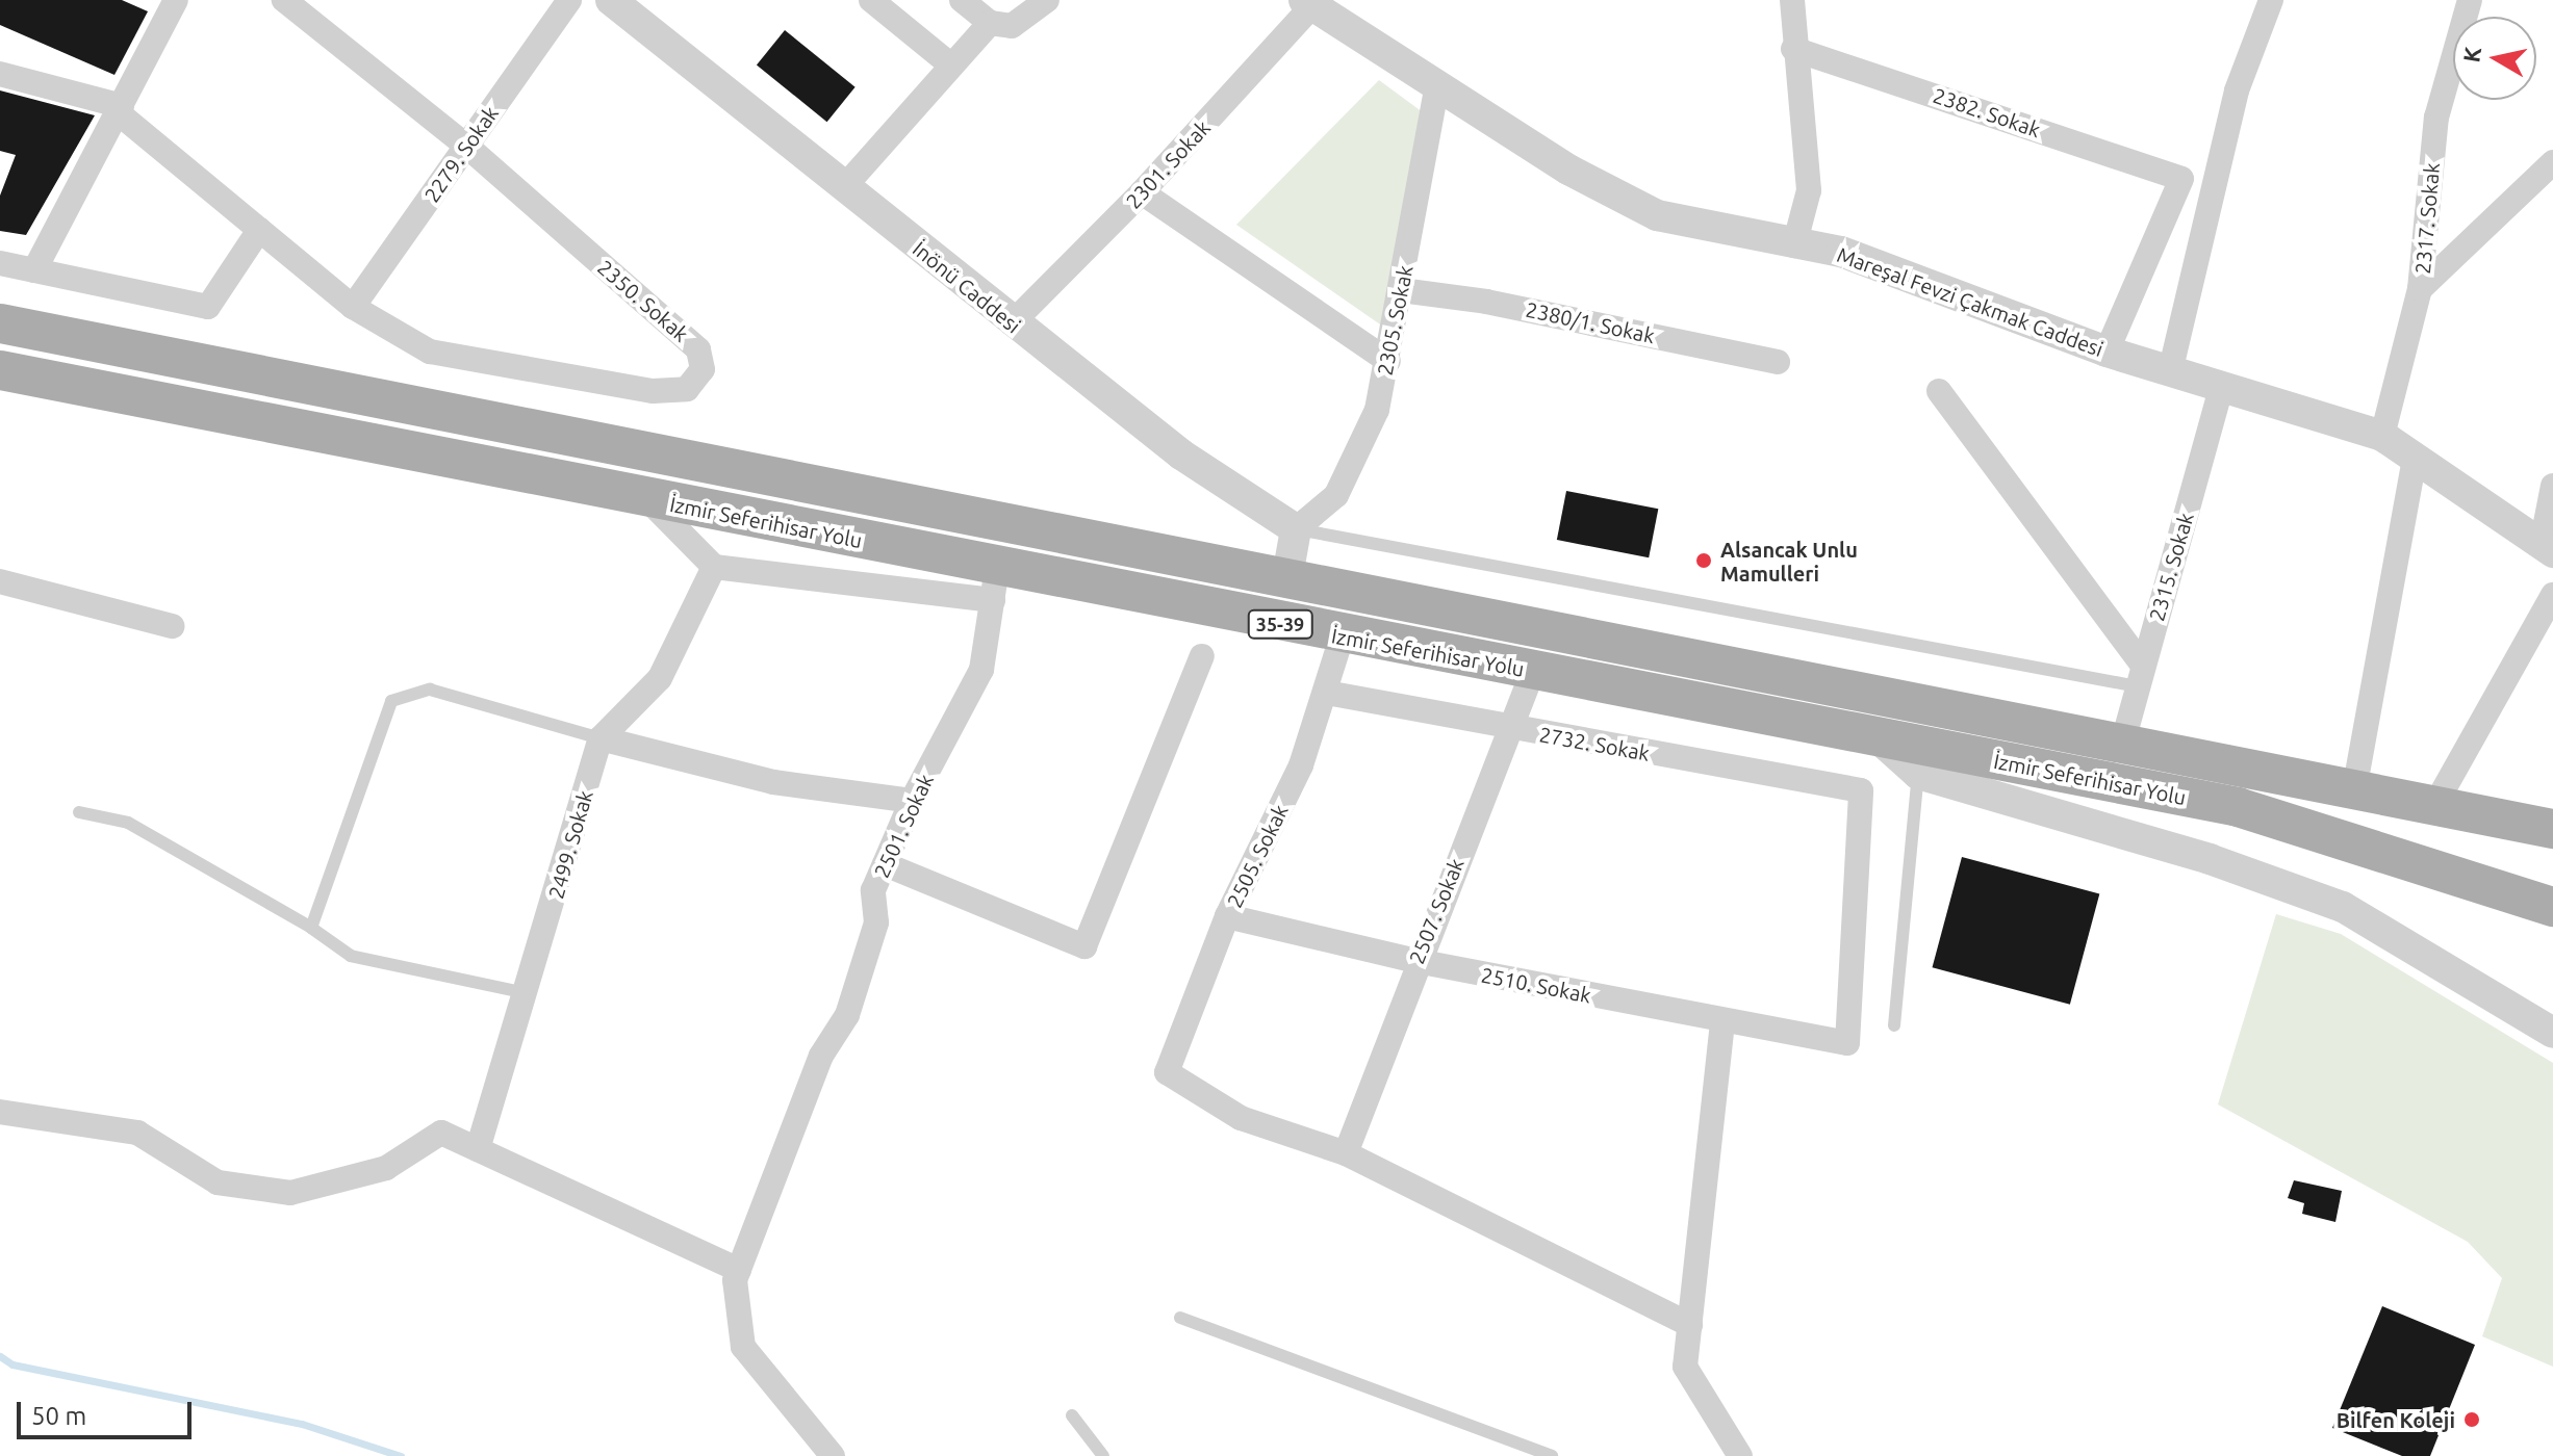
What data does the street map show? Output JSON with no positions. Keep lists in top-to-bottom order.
{
  "streets": {
    "main road": ["İzmir Seferihisar Yolu", "35-39"],
    "street": [
      "2382. Sokak",
      "2279. Sokak",
      "2301. Sokak",
      "2317. Sokak",
      "İnönü Caddesi",
      "2350. Sokak",
      "Mareşal Fevzi Çakmak Caddesi",
      "2305. Sokak",
      "2380/1. Sokak",
      "2315. Sokak",
      "2732. Sokak",
      "2501. Sokak",
      "2499. Sokak",
      "2505. Sokak",
      "2507. Sokak",
      "2510. Sokak"
    ]
  },
  "crossings": [
    ["2382. Sokak", "Mareşal Fevzi Çakmak Caddesi"],
    ["2279. Sokak", "2350. Sokak"],
    ["2301. Sokak", "İnönü Caddesi"],
    ["2301. Sokak", "Mareşal Fevzi Çakmak Caddesi"],
    ["2317. Sokak", "Mareşal Fevzi Çakmak Caddesi"],
    ["İnönü Caddesi", "2305. Sokak"],
    ["Mareşal Fevzi Çakmak Caddesi", "2305. Sokak"],
    ["Mareşal Fevzi Çakmak Caddesi", "2315. Sokak"],
    ["2305. Sokak", "2380/1. Sokak"],
    ["İzmir Seferihisar Yolu", "2315. Sokak"],
    ["İzmir Seferihisar Yolu", "2501. Sokak"],
    ["İzmir Seferihisar Yolu", "2505. Sokak"],
    ["İzmir Seferihisar Yolu", "2507. Sokak"],
    ["2732. Sokak", "2505. Sokak"],
    ["2732. Sokak", "2507. Sokak"],
    ["2732. Sokak", "2510. Sokak"],
    ["2505. Sokak", "2507. Sokak"],
    ["2505. Sokak", "2510. Sokak"],
    ["2507. Sokak", "2510. Sokak"]
  ],
  "places": ["Alsancak Unlu Mamulleri", "Bilfen Koleji"],
  "scale_bar": "50 m",
  "north": "left"
}
